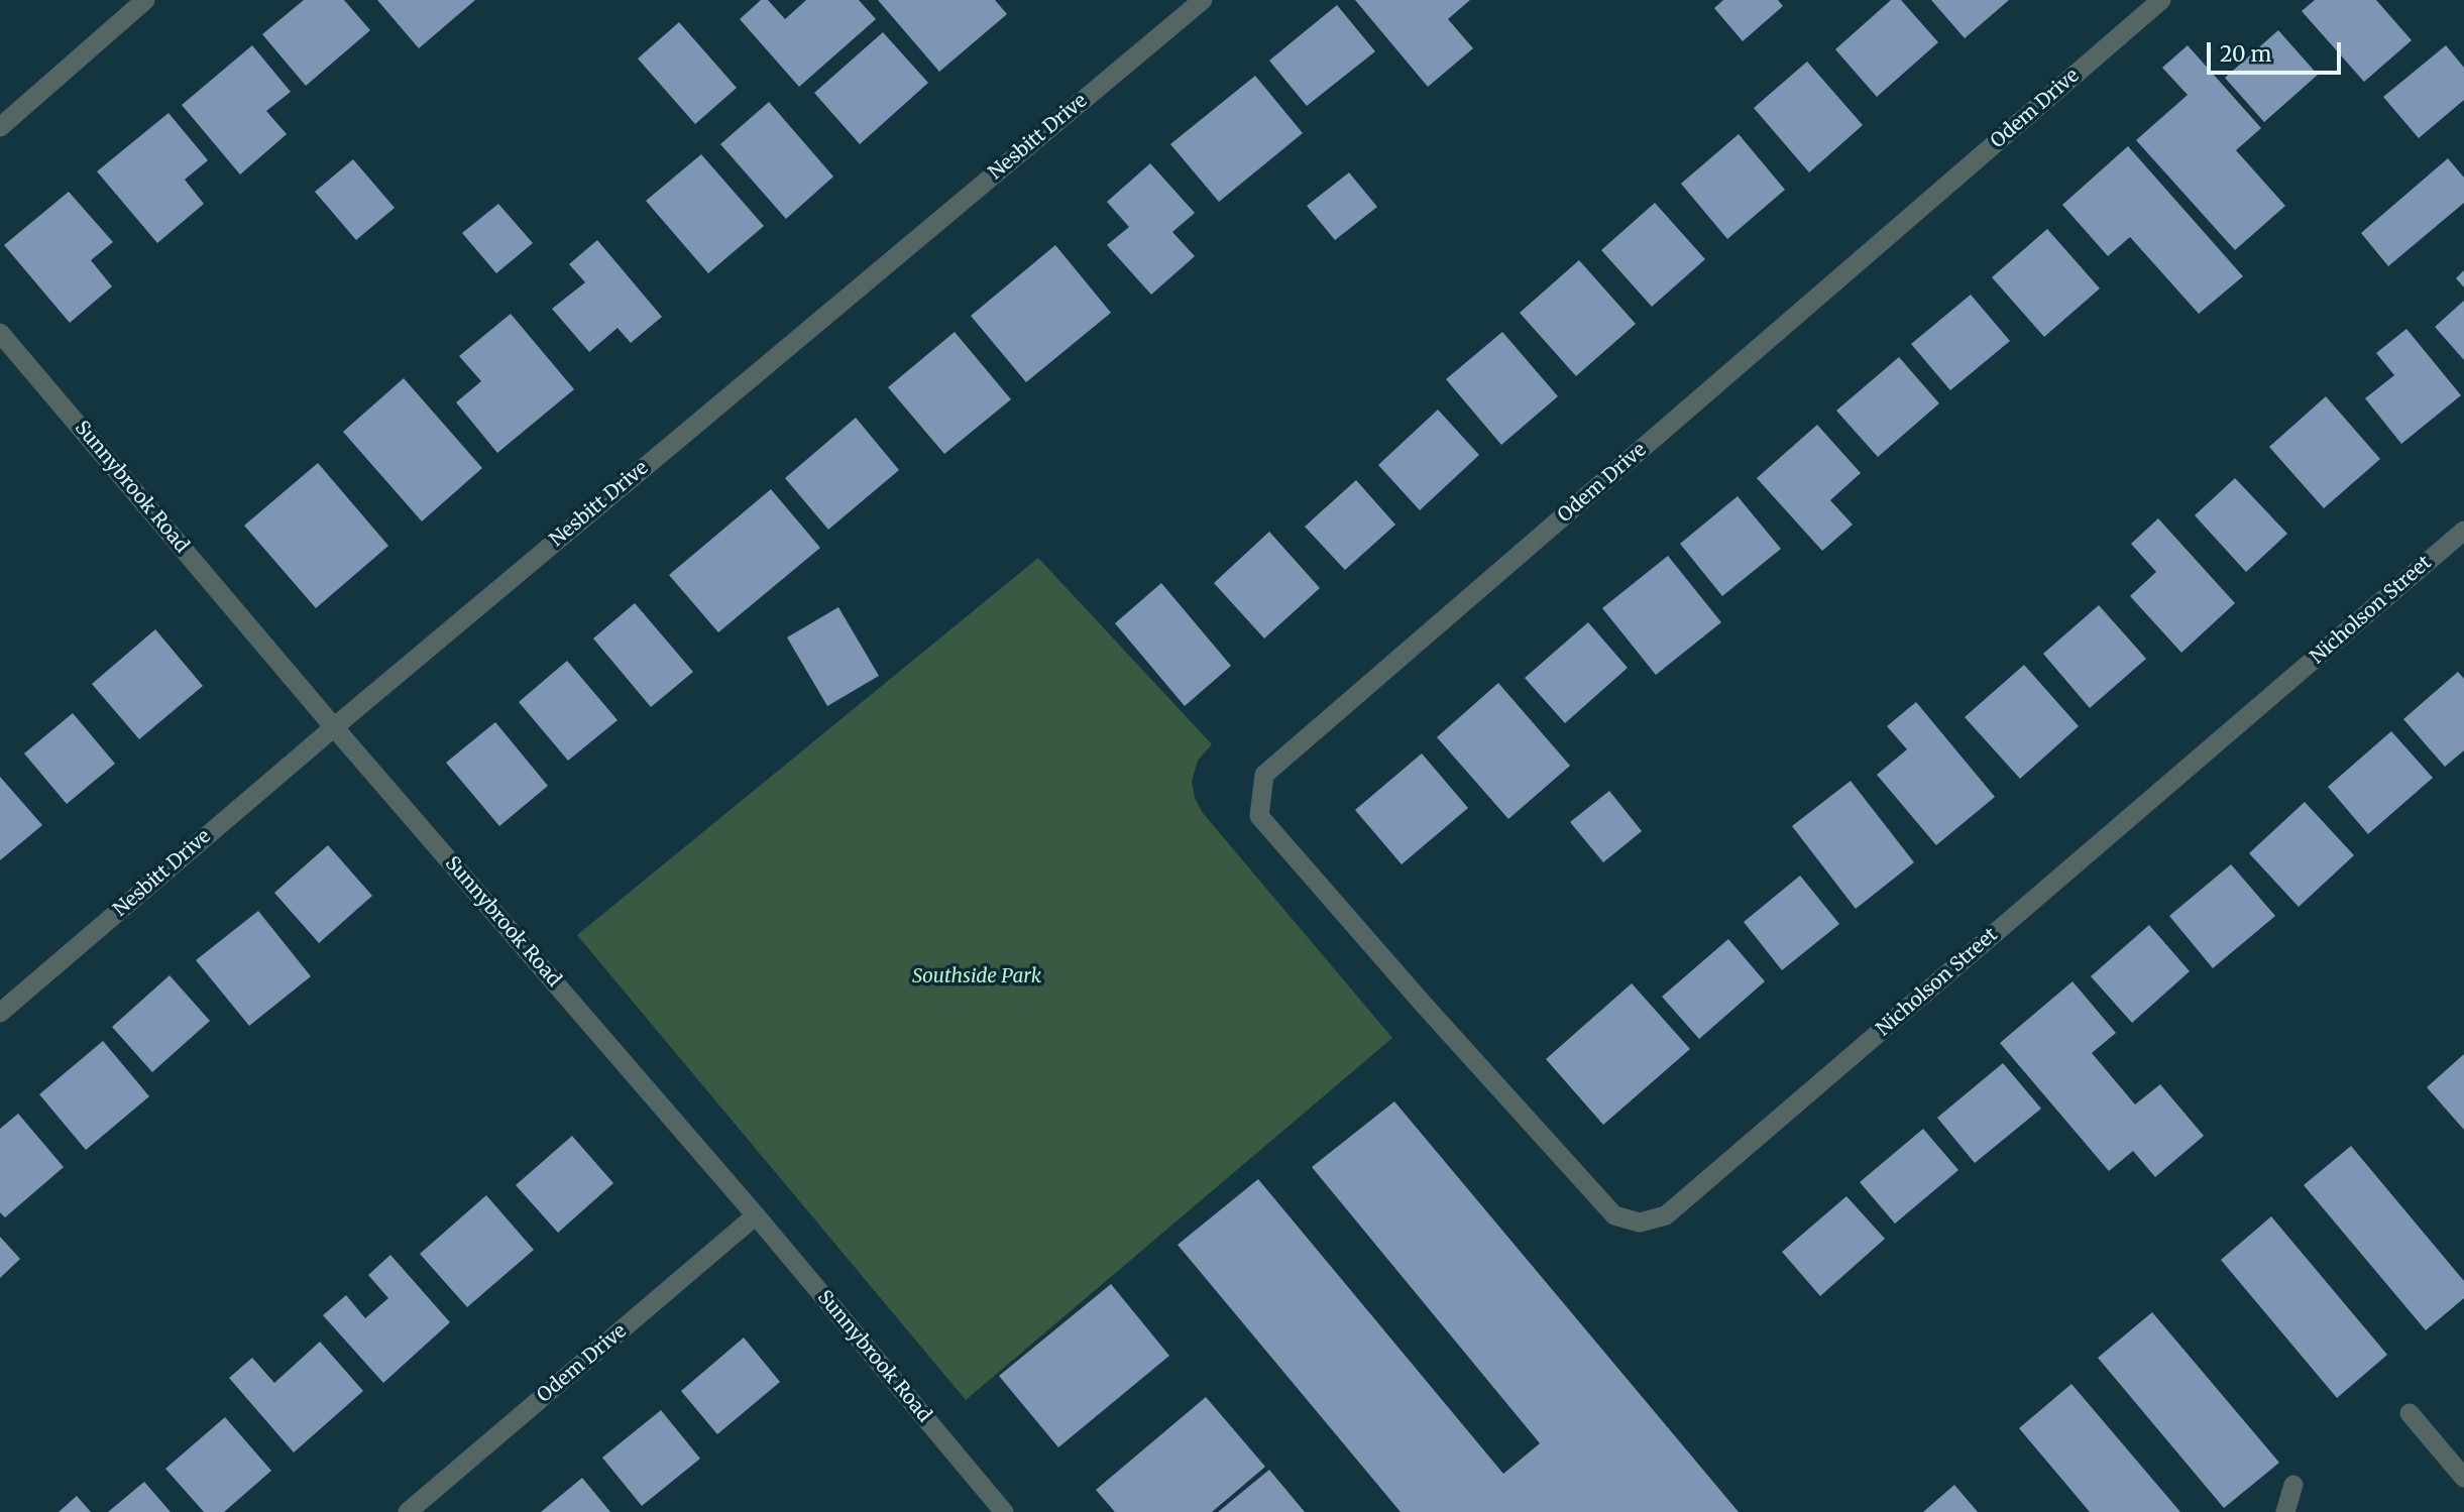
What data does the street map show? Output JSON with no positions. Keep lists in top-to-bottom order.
{
  "streets": {
    "street": [
      "Odem Drive",
      "Nesbitt Drive",
      "Sunnybrook Road",
      "Nicholson Street"
    ]
  },
  "crossings": [
    ["Odem Drive", "Sunnybrook Road"],
    ["Odem Drive", "Nicholson Street"],
    ["Nesbitt Drive", "Sunnybrook Road"]
  ],
  "parks": ["Southside Park"],
  "scale_bar": "20 m"
}
